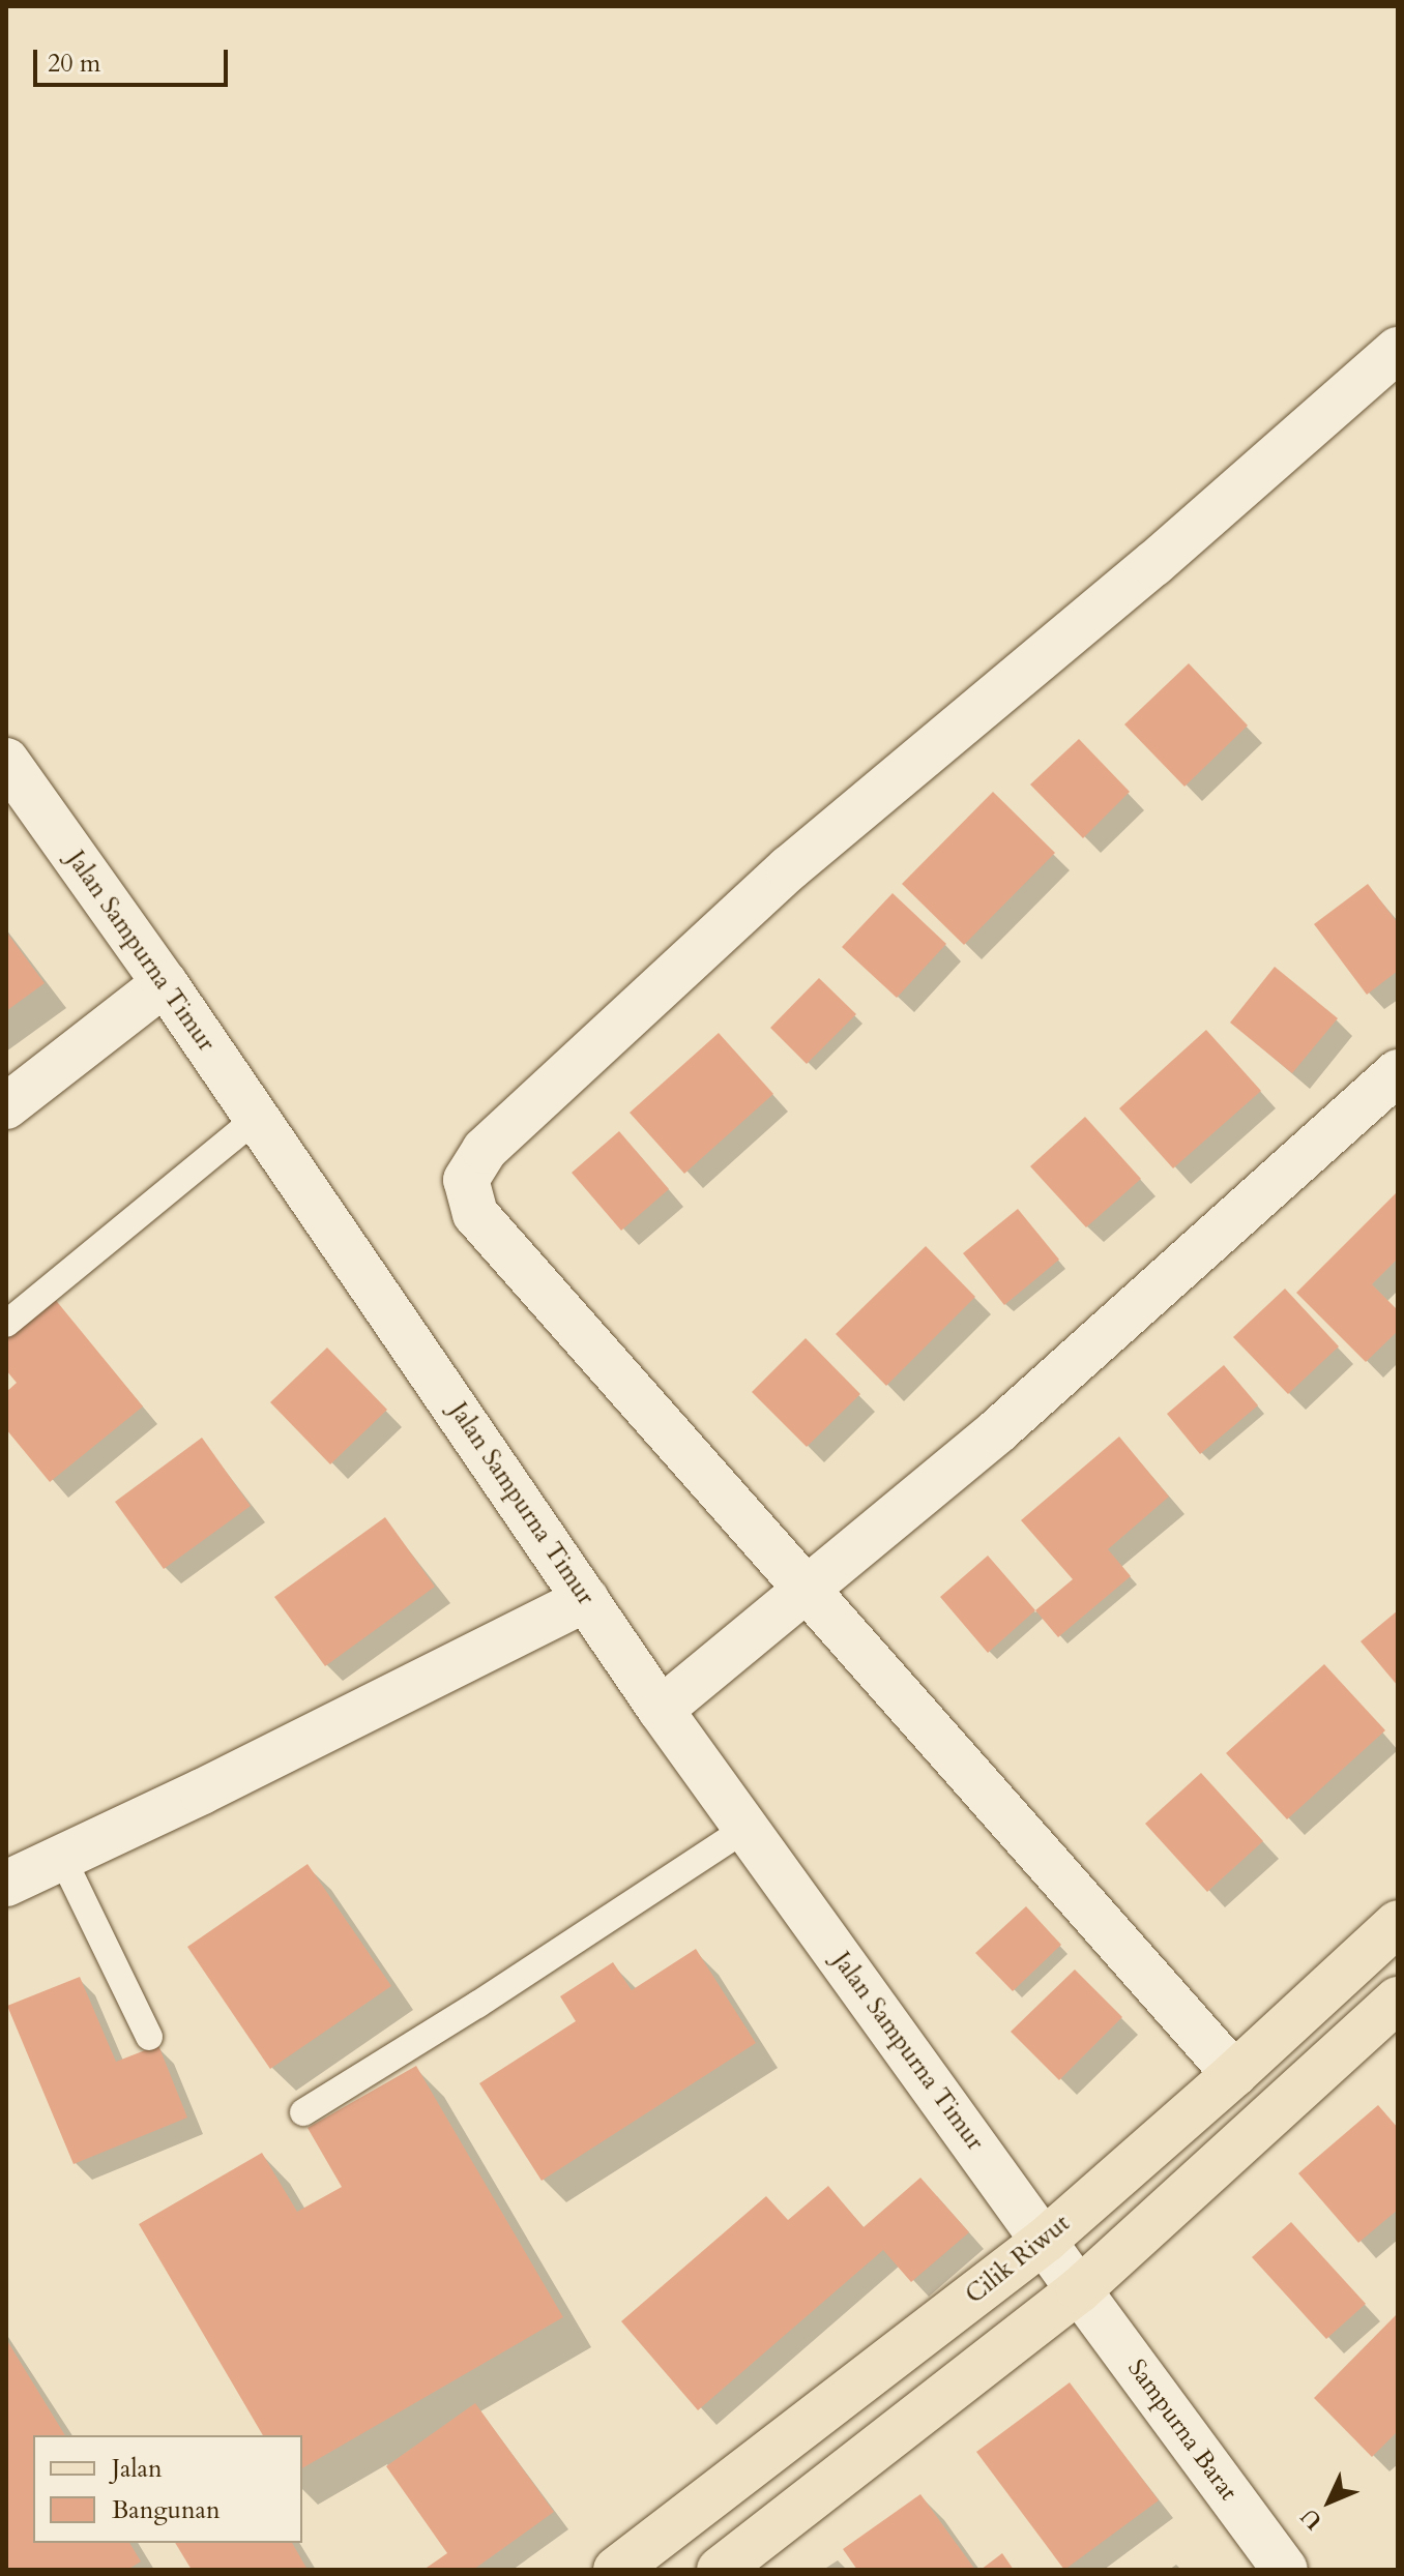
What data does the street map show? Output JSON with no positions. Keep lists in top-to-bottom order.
{
  "streets": {
    "main road": ["Cilik Riwut"],
    "street": ["Jalan Sampurna Timur", "Sampurna Barat"]
  },
  "crossings": [
    ["Jalan Sampurna Timur", "Cilik Riwut"],
    ["Jalan Sampurna Timur", "Sampurna Barat"]
  ],
  "legend": ["Jalan", "Bangunan"],
  "scale_bar": "20 m",
  "north": "bottom left"
}
